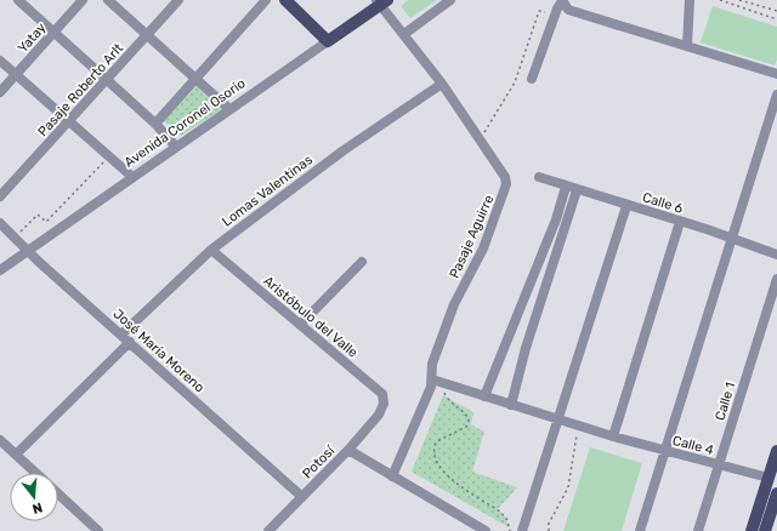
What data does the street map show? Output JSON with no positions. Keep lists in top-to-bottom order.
{
  "streets": {
    "main road": ["Avenida Coronel Osorio"],
    "street": [
      "Yatay",
      "Pasaje Roberto Arlt",
      "Lomas Valentinas",
      "Calle 6",
      "Pasaje Aguirre",
      "Aristóbulo del Valle",
      "José María Moreno",
      "Calle 1",
      "Calle 4",
      "Potosí"
    ]
  },
  "crossings": [
    ["Avenida Coronel Osorio", "Pasaje Aguirre"],
    ["Avenida Coronel Osorio", "José María Moreno"],
    ["Lomas Valentinas", "Pasaje Aguirre"],
    ["Lomas Valentinas", "Aristóbulo del Valle"],
    ["Lomas Valentinas", "José María Moreno"],
    ["Pasaje Aguirre", "Calle 4"],
    ["Aristóbulo del Valle", "Potosí"],
    ["José María Moreno", "Potosí"],
    ["Calle 1", "Calle 4"]
  ],
  "north": "bottom"
}
